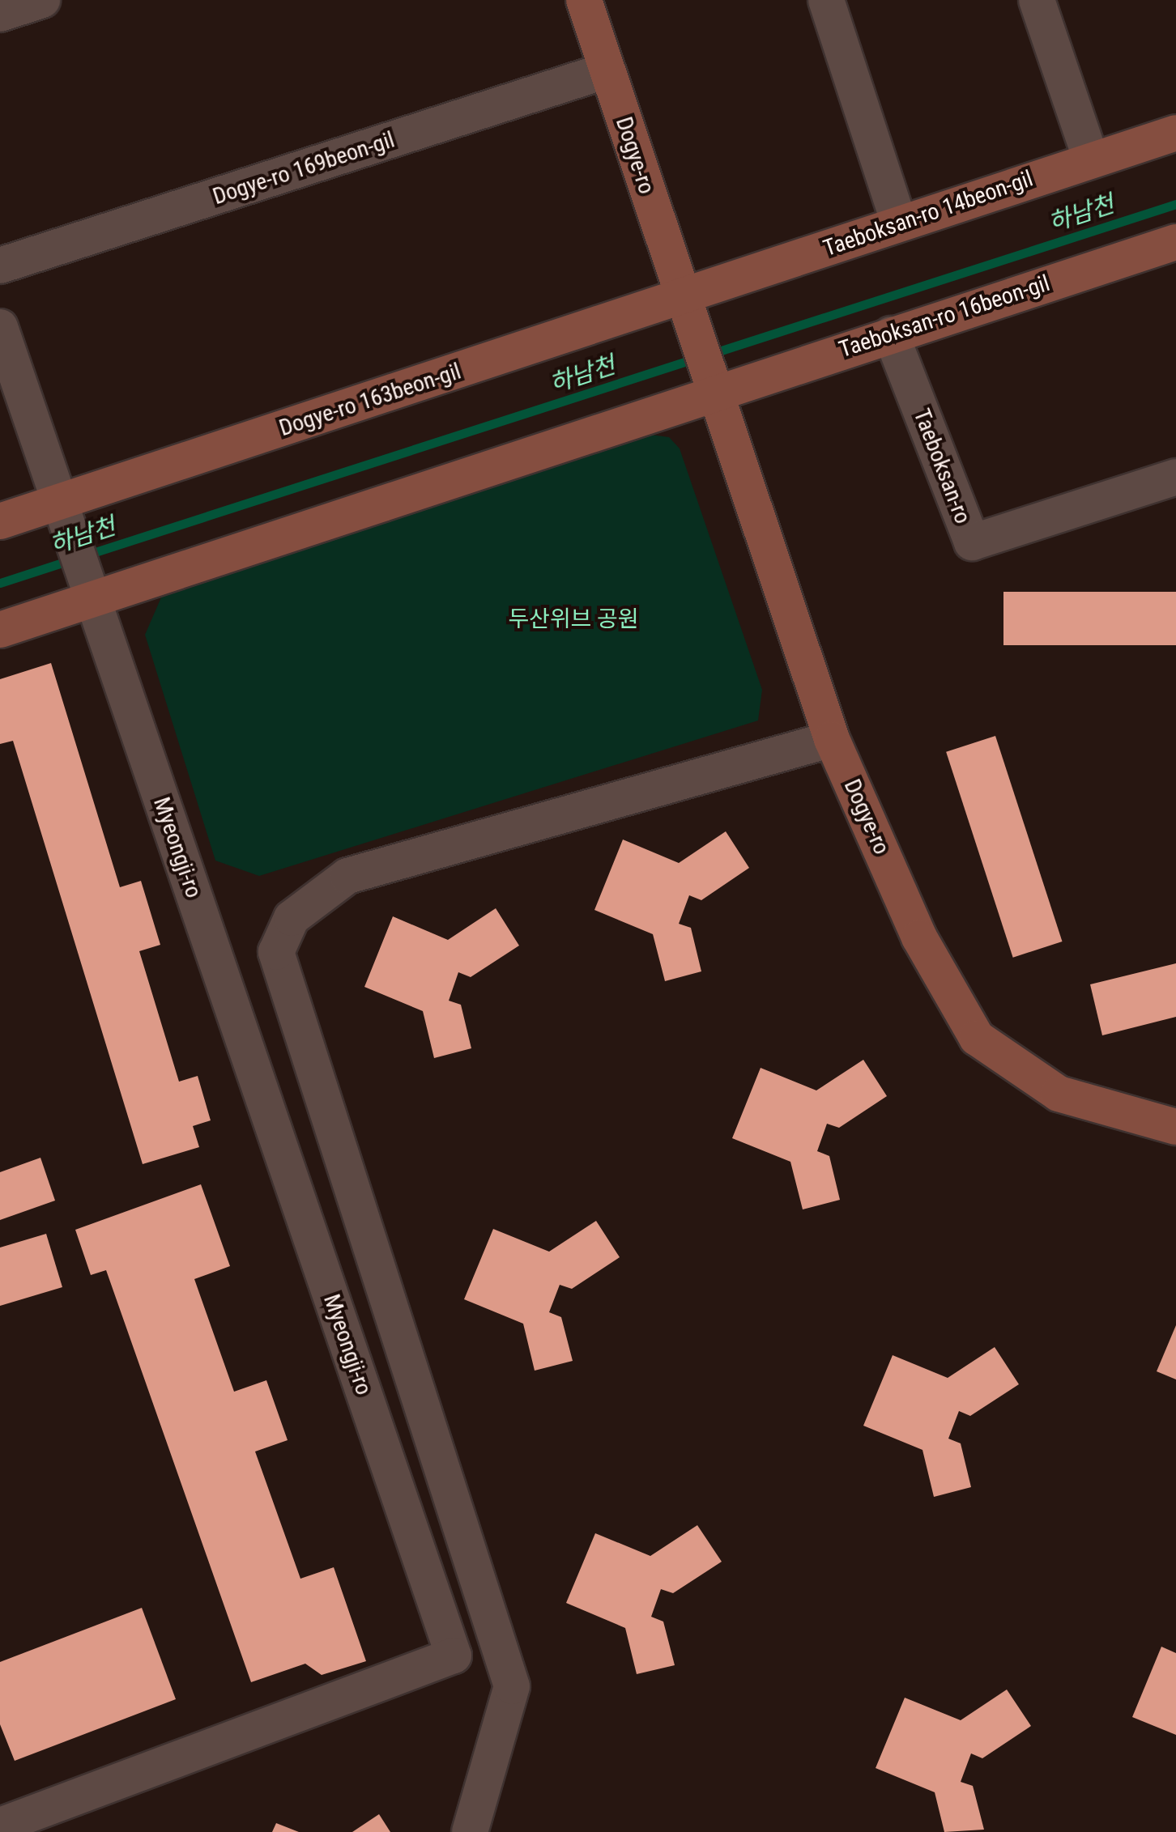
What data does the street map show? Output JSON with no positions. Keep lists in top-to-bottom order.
{
  "streets": {
    "street": [
      "Dogye-ro",
      "Dogye-ro 169beon-gil",
      "Taeboksan-ro 14beon-gil",
      "Taeboksan-ro 16beon-gil",
      "Dogye-ro 163beon-gil",
      "Taeboksan-ro",
      "Myeongji-ro"
    ]
  },
  "crossings": [
    ["Dogye-ro", "Dogye-ro 169beon-gil"],
    ["Dogye-ro", "Taeboksan-ro 14beon-gil"],
    ["Dogye-ro", "Taeboksan-ro 16beon-gil"],
    ["Dogye-ro", "Dogye-ro 163beon-gil"],
    ["Taeboksan-ro 14beon-gil", "Dogye-ro 163beon-gil"],
    ["Taeboksan-ro 16beon-gil", "Taeboksan-ro"],
    ["Taeboksan-ro 16beon-gil", "Myeongji-ro"]
  ],
  "water": ["하남천"],
  "parks": ["두산위브 공원"]
}
